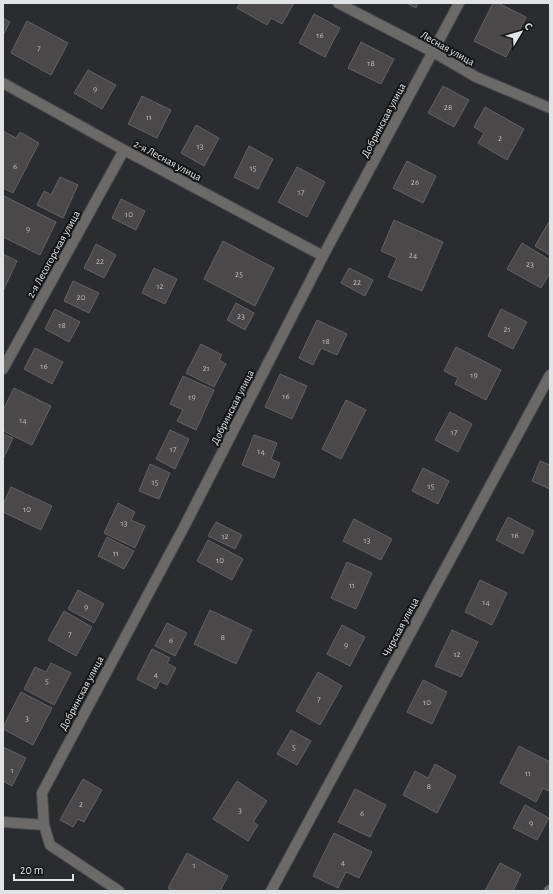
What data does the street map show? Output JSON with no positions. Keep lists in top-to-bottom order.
{
  "streets": {
    "street": [
      "Лесная улица",
      "Добринская улица",
      "2-я Лесная улица",
      "2-я Лесогорская улица",
      "Чирская улица"
    ]
  },
  "crossings": [
    ["Лесная улица", "Добринская улица"],
    ["Добринская улица", "2-я Лесная улица"],
    ["2-я Лесная улица", "2-я Лесогорская улица"]
  ],
  "house_numbers": [
    "16",
    "7",
    "18",
    "9",
    "28",
    "11",
    "2",
    "13",
    "6",
    "15",
    "26",
    "17",
    "10",
    "9",
    "24",
    "22",
    "23",
    "25",
    "22",
    "12",
    "20",
    "23",
    "18",
    "21",
    "18",
    "16",
    "21",
    "19",
    "16",
    "19",
    "14",
    "17",
    "17",
    "14",
    "15",
    "15",
    "10",
    "13",
    "16",
    "12",
    "13",
    "11",
    "10",
    "11",
    "14",
    "9",
    "7",
    "8",
    "6",
    "9",
    "12",
    "4",
    "5",
    "7",
    "10",
    "3",
    "5",
    "1",
    "11",
    "8",
    "2",
    "3",
    "6",
    "9",
    "4",
    "1"
  ],
  "scale_bar": "20 m",
  "north": "top right"
}
